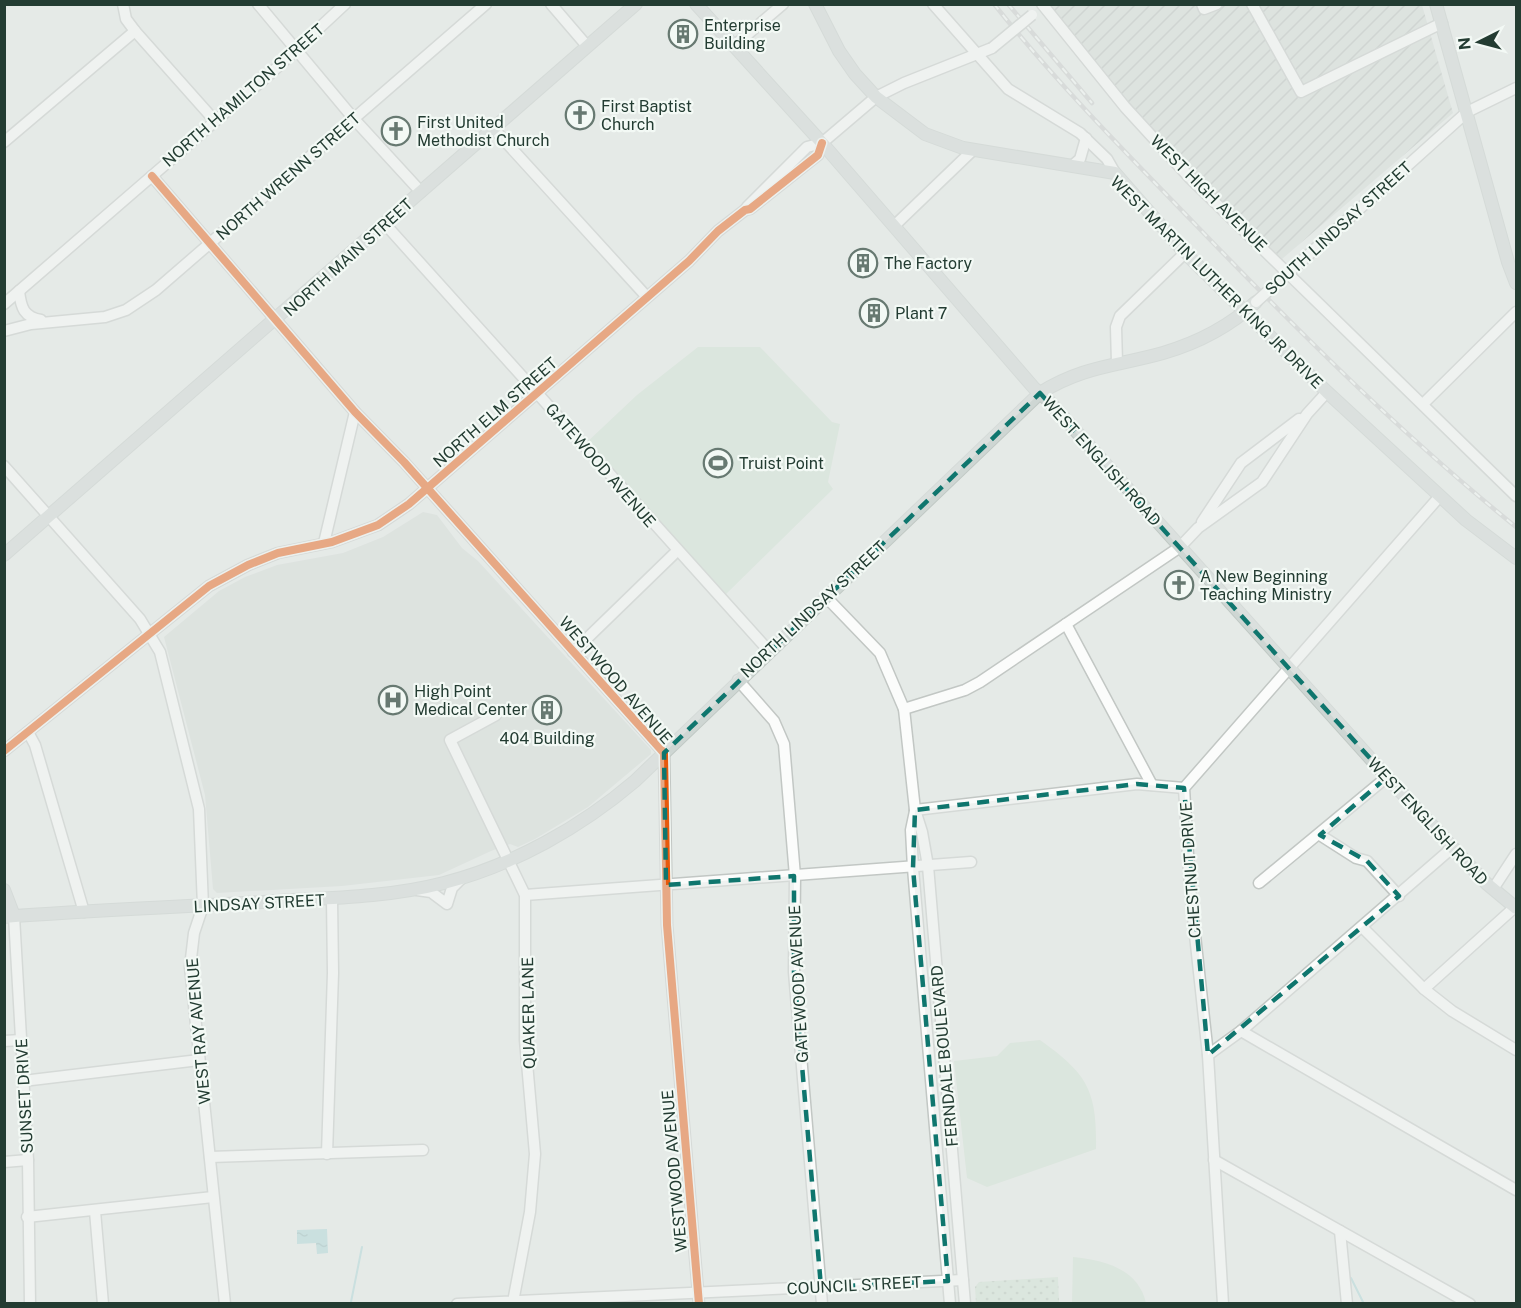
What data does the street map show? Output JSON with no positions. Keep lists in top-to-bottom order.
{
  "streets": {
    "main road": [
      "SOUTH LINDSAY STREET",
      "NORTH MAIN STREET",
      "WEST MARTIN LUTHER KING JR DRIVE",
      "WEST ENGLISH ROAD",
      "NORTH LINDSAY STREET",
      "LINDSAY STREET",
      "SUNSET DRIVE"
    ],
    "street": [
      "NORTH HAMILTON STREET",
      "NORTH WRENN STREET",
      "WEST HIGH AVENUE",
      "NORTH ELM STREET",
      "GATEWOOD AVENUE",
      "WESTWOOD AVENUE",
      "CHESTNUT DRIVE",
      "QUAKER LANE",
      "WEST RAY AVENUE",
      "FERNDALE BOULEVARD",
      "COUNCIL STREET"
    ]
  },
  "crossings": [
    ["NORTH HAMILTON STREET", "WESTWOOD AVENUE"],
    ["NORTH WRENN STREET", "WESTWOOD AVENUE"],
    ["WEST HIGH AVENUE", "SOUTH LINDSAY STREET"],
    ["WEST HIGH AVENUE", "NORTH ELM STREET"],
    ["SOUTH LINDSAY STREET", "WEST MARTIN LUTHER KING JR DRIVE"],
    ["SOUTH LINDSAY STREET", "NORTH LINDSAY STREET"],
    ["NORTH MAIN STREET", "GATEWOOD AVENUE"],
    ["NORTH MAIN STREET", "WESTWOOD AVENUE"],
    ["NORTH MAIN STREET", "WEST RAY AVENUE"],
    ["WEST MARTIN LUTHER KING JR DRIVE", "NORTH ELM STREET"],
    ["WEST MARTIN LUTHER KING JR DRIVE", "CHESTNUT DRIVE"],
    ["NORTH ELM STREET", "WEST ENGLISH ROAD"],
    ["NORTH ELM STREET", "GATEWOOD AVENUE"],
    ["NORTH ELM STREET", "WESTWOOD AVENUE"],
    ["NORTH ELM STREET", "WEST RAY AVENUE"],
    ["WEST ENGLISH ROAD", "NORTH LINDSAY STREET"],
    ["WEST ENGLISH ROAD", "CHESTNUT DRIVE"],
    ["GATEWOOD AVENUE", "NORTH LINDSAY STREET"],
    ["GATEWOOD AVENUE", "COUNCIL STREET"],
    ["NORTH LINDSAY STREET", "WESTWOOD AVENUE"],
    ["NORTH LINDSAY STREET", "LINDSAY STREET"],
    ["NORTH LINDSAY STREET", "QUAKER LANE"],
    ["NORTH LINDSAY STREET", "FERNDALE BOULEVARD"],
    ["WESTWOOD AVENUE", "COUNCIL STREET"],
    ["LINDSAY STREET", "QUAKER LANE"],
    ["LINDSAY STREET", "WEST RAY AVENUE"],
    ["LINDSAY STREET", "SUNSET DRIVE"],
    ["QUAKER LANE", "COUNCIL STREET"],
    ["FERNDALE BOULEVARD", "COUNCIL STREET"]
  ],
  "places": {
    "building": [
      "Enterprise Building",
      "The Factory",
      "Plant 7",
      "404 Building"
    ],
    "church": ["First Baptist Church", "First United Methodist Church", "A New Beginning Teaching Ministry"],
    "sports": ["Truist Point"],
    "hospital": ["High Point Medical Center"]
  },
  "north": "left"
}
